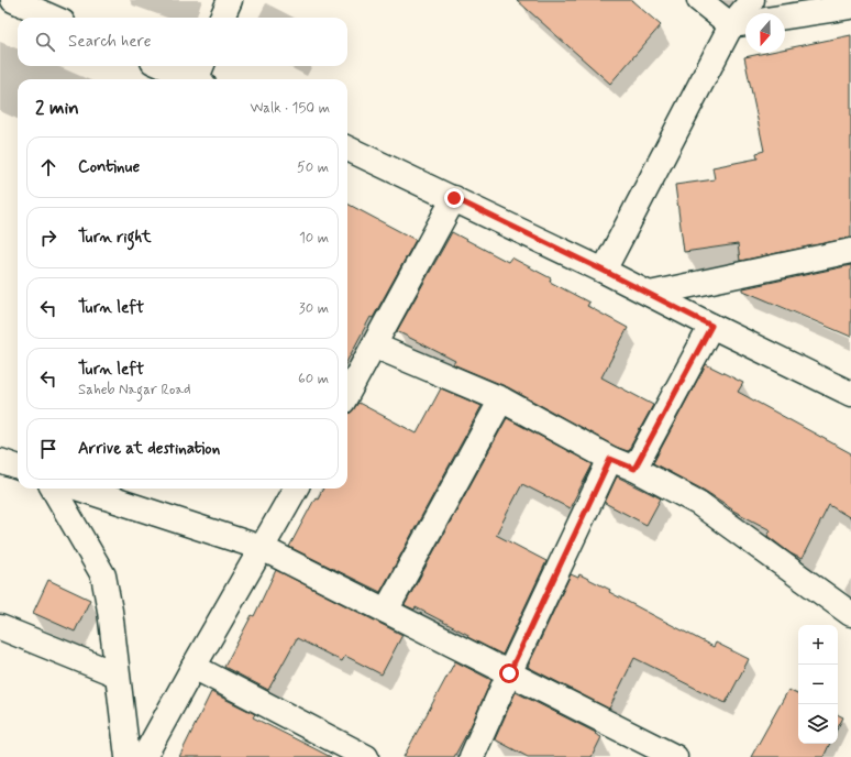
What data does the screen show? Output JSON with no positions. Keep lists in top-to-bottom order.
{
  "north": "bottom",
  "page": {
    "search": "Search here",
    "heading": ["2 min", "Walk · 150 m"],
    "list": [
      ["Continue", "50 m"],
      ["Turn right", "10 m"],
      ["Turn left", "30 m"],
      ["Turn left", "Saheb Nagar Road", "60 m"],
      "Arrive at destination"
    ],
    "map_buttons": ["+", "−"]
  }
}
